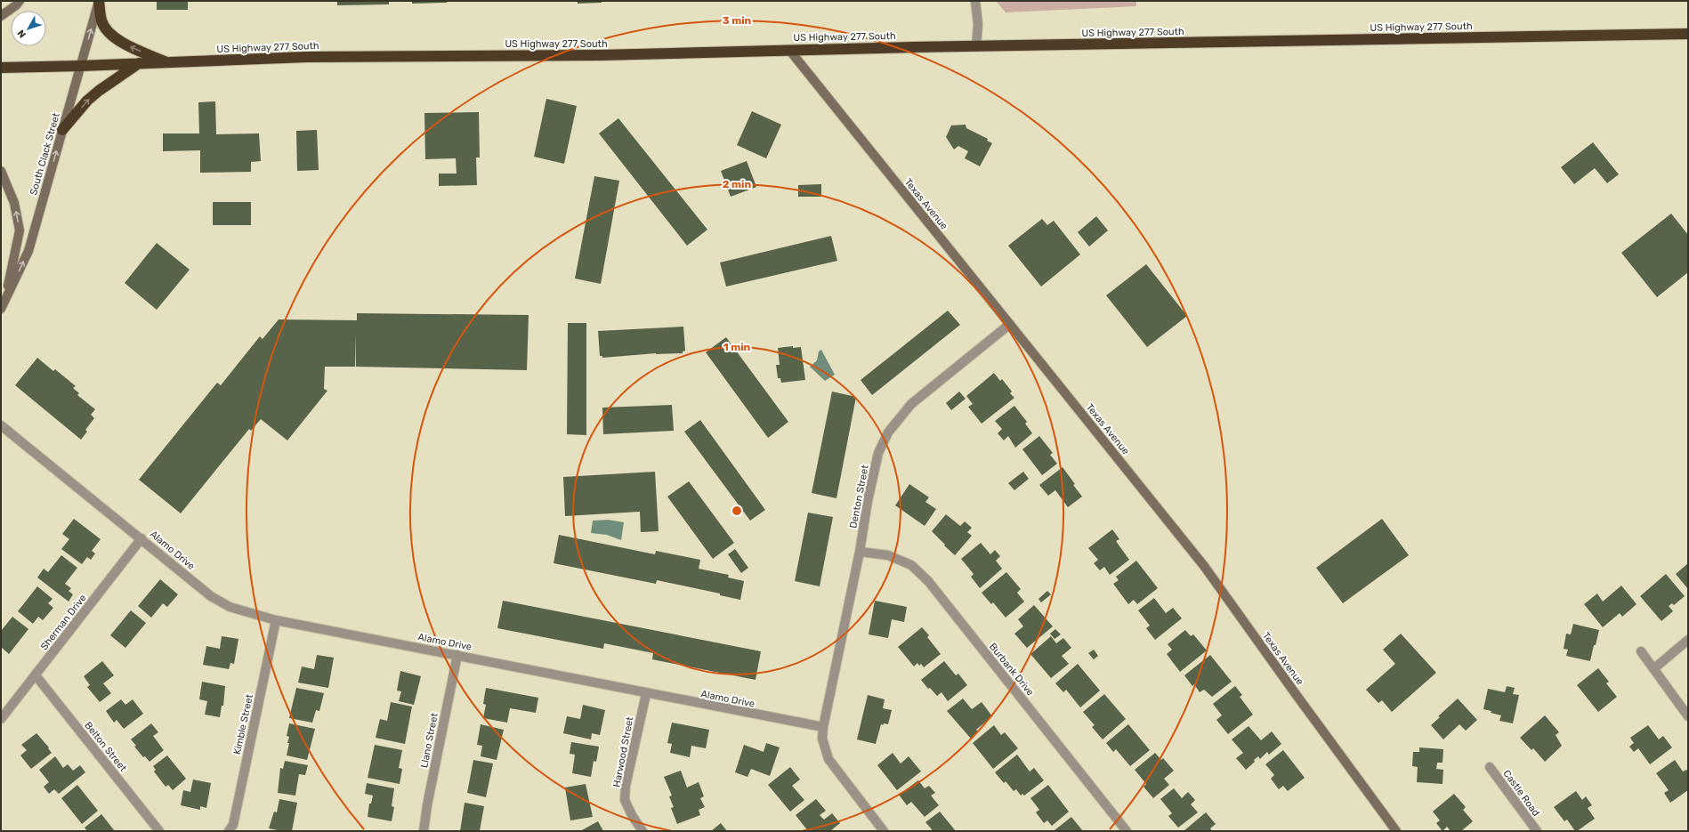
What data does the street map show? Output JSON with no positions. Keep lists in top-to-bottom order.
{
  "streets": {
    "highway": ["US Highway 277 South"],
    "street": [
      "South Clack Street",
      "Texas Avenue",
      "Denton Street",
      "Alamo Drive",
      "Sherman Drive",
      "Burbank Drive",
      "Kimble Street",
      "Llano Street",
      "Belton Street",
      "Harwood Street",
      "Castle Road"
    ]
  },
  "crossings": [
    ["US Highway 277 South", "South Clack Street"],
    ["US Highway 277 South", "Texas Avenue"],
    ["Texas Avenue", "Denton Street"],
    ["Denton Street", "Alamo Drive"],
    ["Denton Street", "Burbank Drive"],
    ["Alamo Drive", "Sherman Drive"],
    ["Alamo Drive", "Kimble Street"],
    ["Alamo Drive", "Llano Street"],
    ["Alamo Drive", "Harwood Street"],
    ["Sherman Drive", "Belton Street"]
  ],
  "north": "bottom left",
  "rings": ["3 min", "2 min", "1 min"]
}
